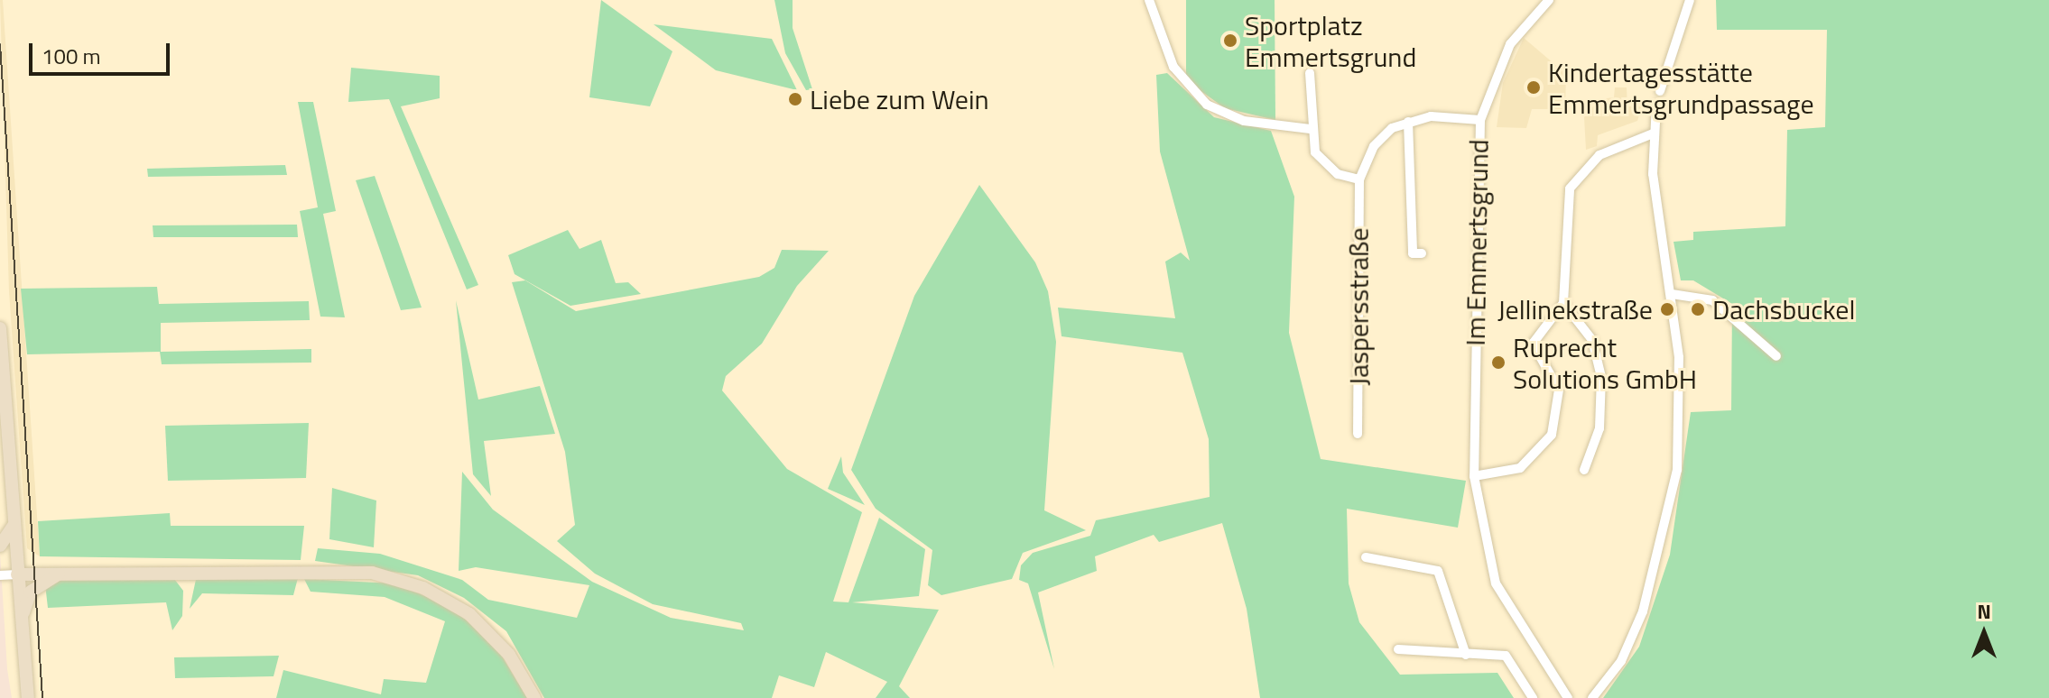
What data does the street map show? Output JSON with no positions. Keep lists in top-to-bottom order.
{
  "streets": {
    "street": ["Im Emmertsgrund", "Jaspersstraße"]
  },
  "places": [
    "Sportplatz Emmertsgrund",
    "Kindertagesstätte Emmertsgrundpassage",
    "Liebe zum Wein",
    "Jellinekstraße",
    "Dachsbuckel",
    "Ruprecht Solutions GmbH"
  ],
  "scale_bar": "100 m",
  "north": "top"
}
